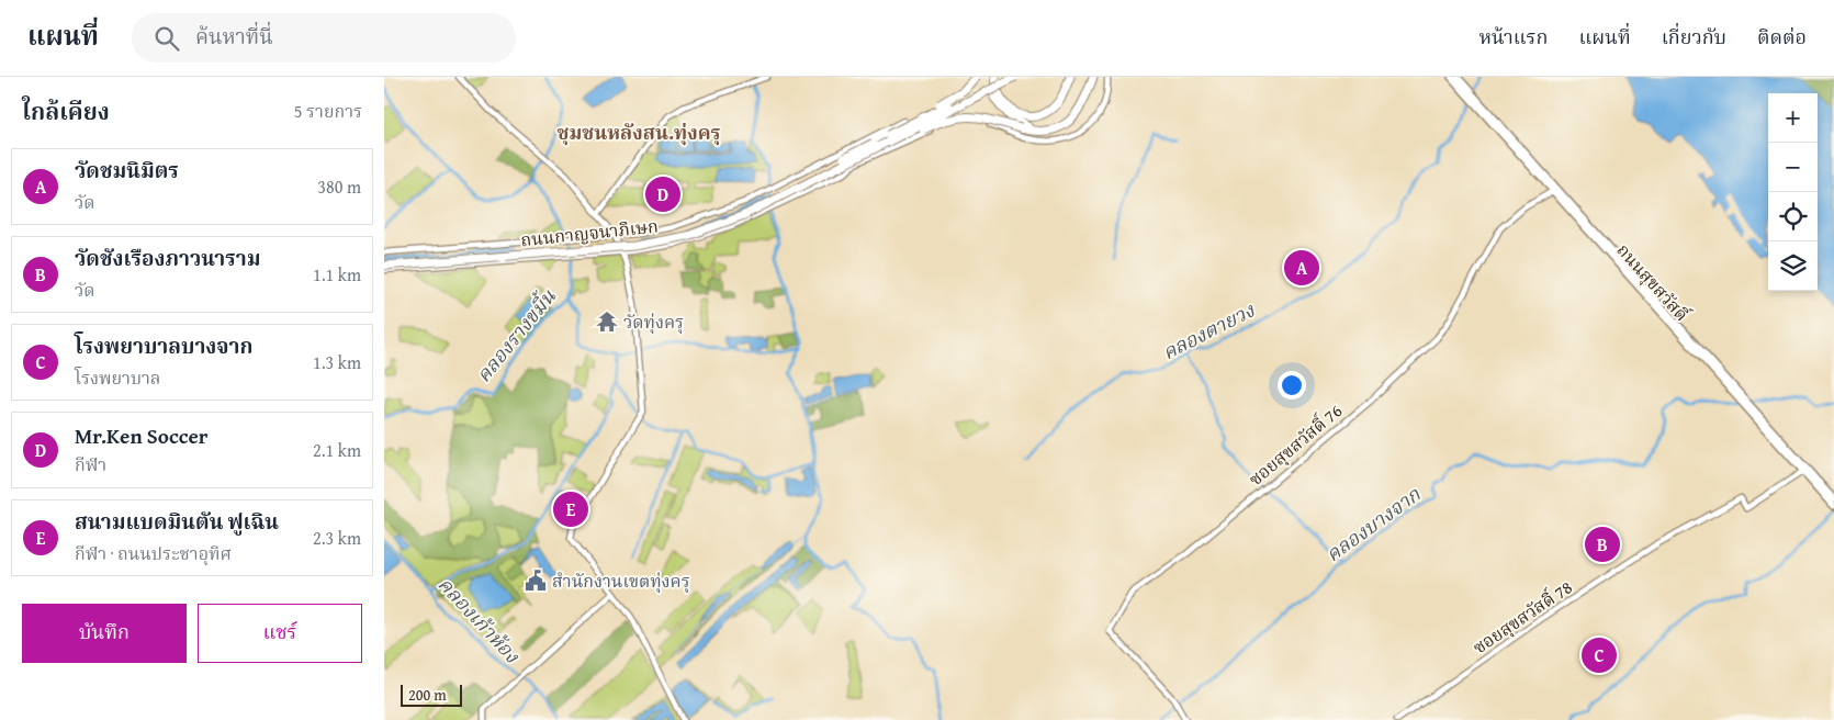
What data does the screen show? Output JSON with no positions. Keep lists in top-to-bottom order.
{
  "streets": {
    "highway": ["ถนนกาญจนาภิเษก"],
    "main road": ["ถนนสุขสวัสดิ์", "ซอยสุขสวัสดิ์ 76", "ซอยสุขสวัสดิ์ 78"]
  },
  "crossings": [
    ["ถนนสุขสวัสดิ์", "ซอยสุขสวัสดิ์ 76"],
    ["ถนนสุขสวัสดิ์", "ซอยสุขสวัสดิ์ 78"]
  ],
  "districts": ["ชุมชนหลังสน.ทุ่งครุ"],
  "water": [
    "คลองตายวง",
    "คลองรางขมิ้น",
    "คลองบางจาก",
    "คลองเก้าห้อง"
  ],
  "places": {
    "temple": ["วัดทุ่งครุ"],
    "public building": ["สำนักงานเขตทุ่งครุ"]
  },
  "scale_bar": "200 m",
  "page": {
    "header": "แผนที่",
    "search": "ค้นหาที่นี่",
    "nav": [
      "หน้าแรก",
      "แผนที่",
      "เกี่ยวกับ",
      "ติดต่อ"
    ],
    "heading": ["ใกล้เคียง", "5 รายการ"],
    "map_buttons": ["+", "−"],
    "list": [
      {
        "mark": "A",
        "name": "วัดชมนิมิตร",
        "note": "วัด",
        "value": "380 m"
      },
      {
        "mark": "B",
        "name": "วัดชังเรืองภาวนาราม",
        "note": "วัด",
        "value": "1.1 km"
      },
      {
        "mark": "C",
        "name": "โรงพยาบาลบางจาก",
        "note": "โรงพยาบาล",
        "value": "1.3 km"
      },
      {
        "mark": "D",
        "name": "Mr.Ken Soccer",
        "note": "กีฬา",
        "value": "2.1 km"
      },
      {
        "mark": "E",
        "name": "สนามแบดมินตัน ฟูเฉิน",
        "note": "กีฬา · ถนนประชาอุทิศ",
        "value": "2.3 km"
      }
    ],
    "pins": [
      "D",
      "A",
      "E",
      "B",
      "C"
    ],
    "buttons": ["บันทึก", "แชร์"],
    "scale": "200 m"
  }
}
